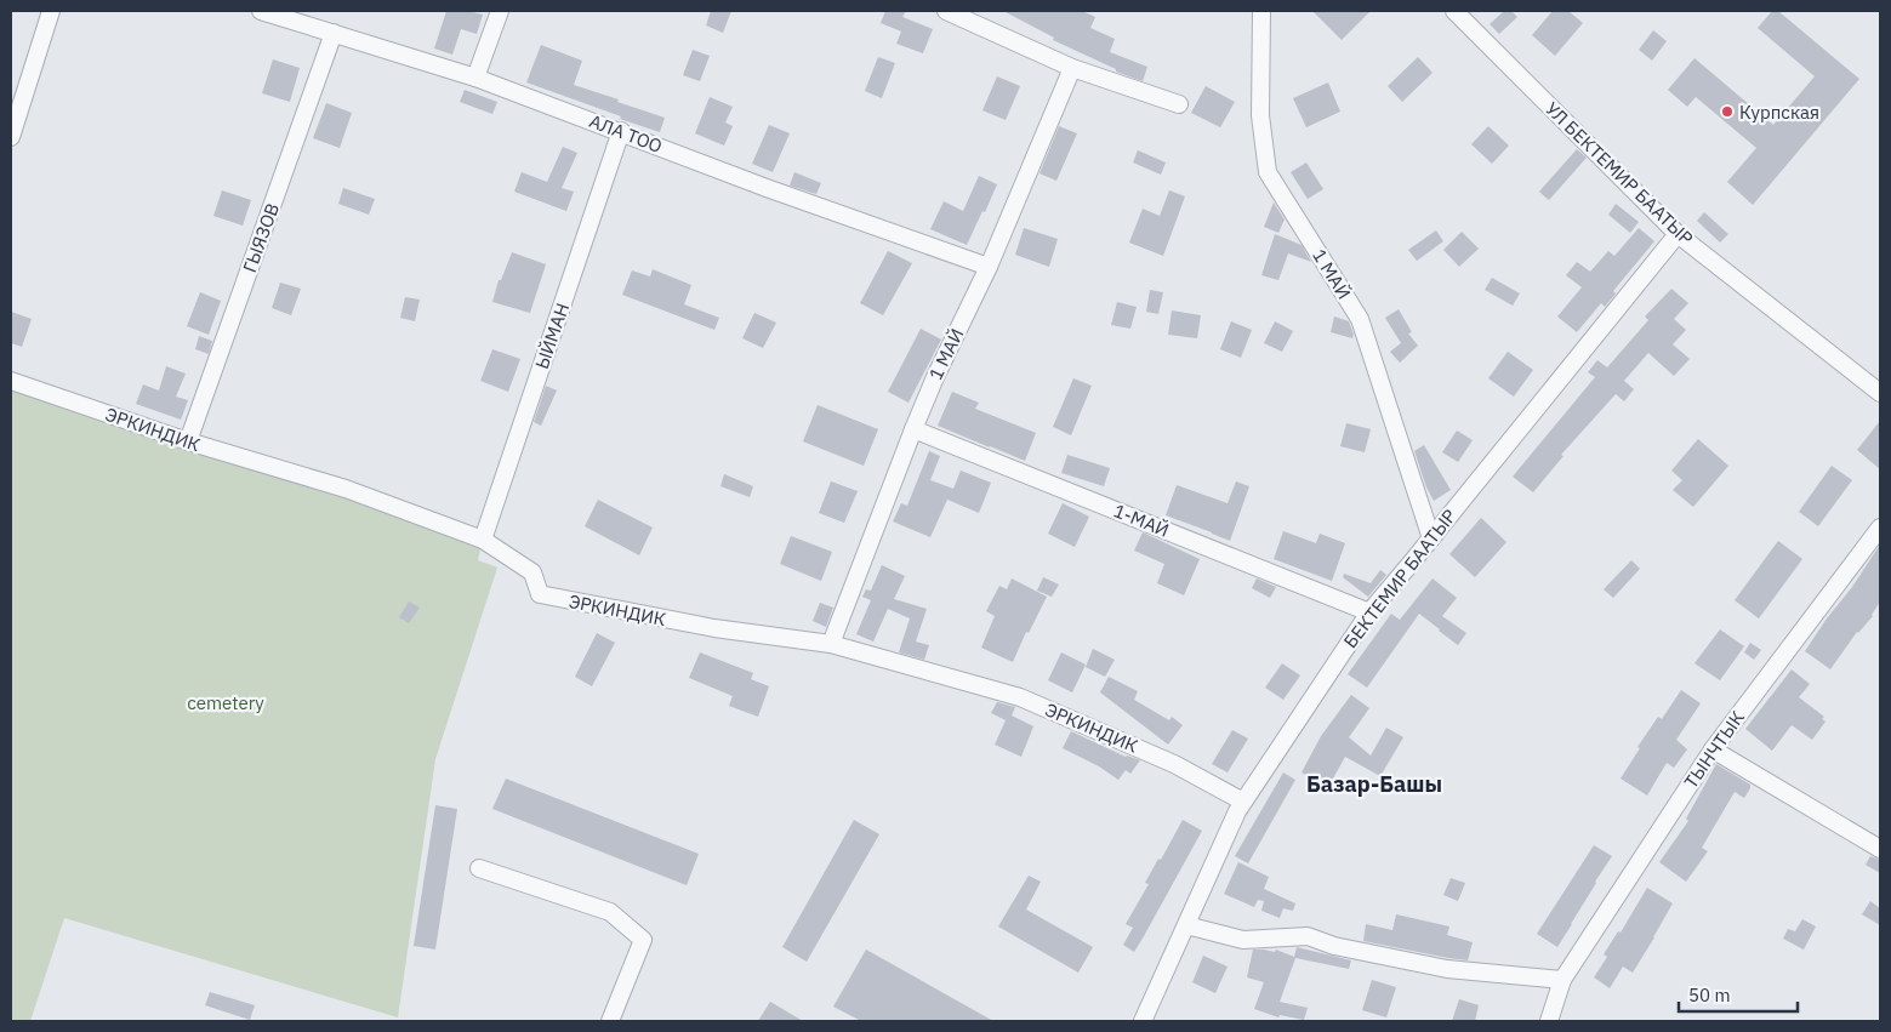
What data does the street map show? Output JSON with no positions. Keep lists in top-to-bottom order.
{
  "streets": {
    "street": [
      "АЛА ТОО",
      "УЛ БЕКТЕМИР БААТЫР",
      "ГЫЯЗОВ",
      "1 МАЙ",
      "ЫЙМАН",
      "ЭРКИНДИК",
      "1-МАЙ",
      "БЕКТЕМИР БААТЫР",
      "ТЫНЧТЫК"
    ]
  },
  "crossings": [
    ["АЛА ТОО", "ГЫЯЗОВ"],
    ["АЛА ТОО", "1 МАЙ"],
    ["АЛА ТОО", "ЫЙМАН"],
    ["УЛ БЕКТЕМИР БААТЫР", "БЕКТЕМИР БААТЫР"],
    ["ГЫЯЗОВ", "ЭРКИНДИК"],
    ["1 МАЙ", "ЭРКИНДИК"],
    ["1 МАЙ", "1-МАЙ"],
    ["1 МАЙ", "БЕКТЕМИР БААТЫР"],
    ["ЫЙМАН", "ЭРКИНДИК"],
    ["ЭРКИНДИК", "БЕКТЕМИР БААТЫР"],
    ["1-МАЙ", "БЕКТЕМИР БААТЫР"]
  ],
  "districts": ["Базар-Башы"],
  "parks": ["cemetery"],
  "places": ["Курпская"],
  "scale_bar": "50 m"
}
